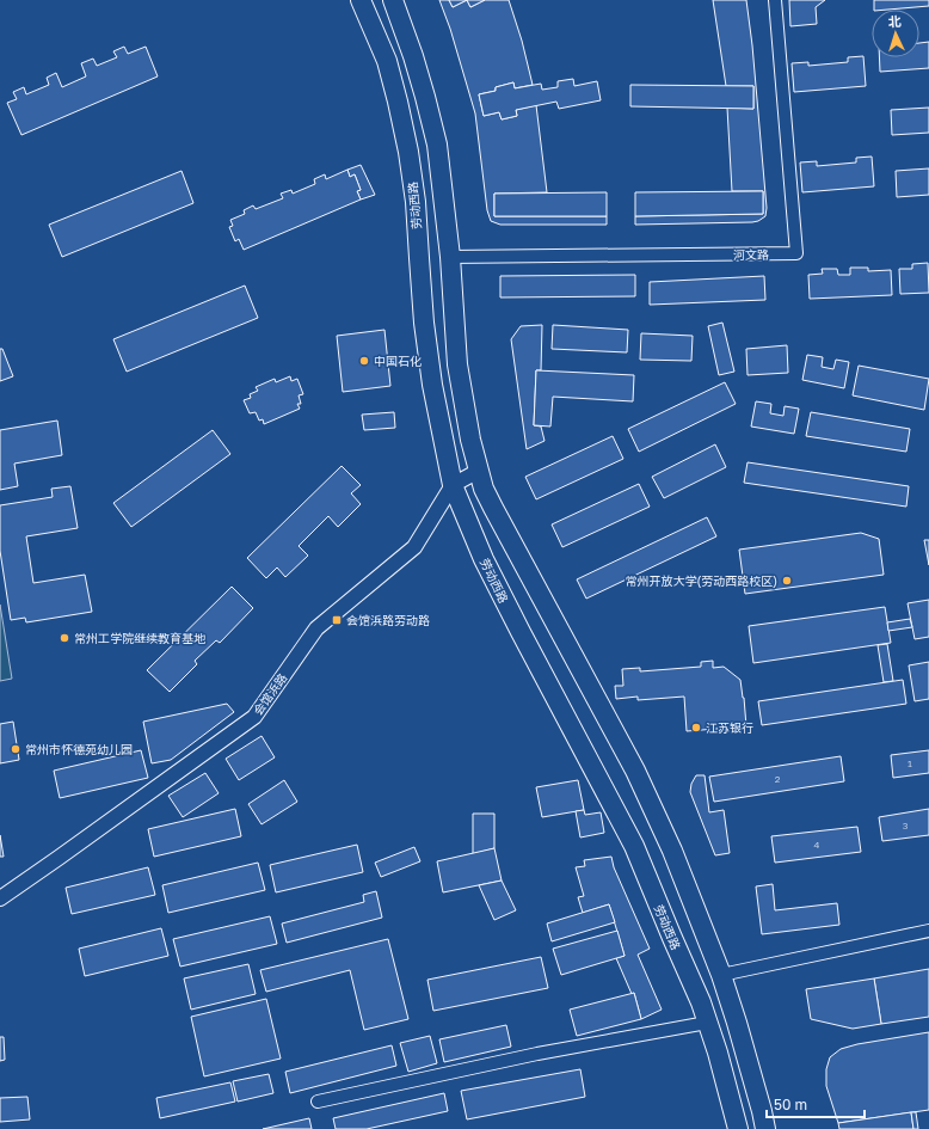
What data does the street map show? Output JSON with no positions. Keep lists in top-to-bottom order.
{
  "streets": {
    "main road": ["劳动西路"],
    "street": ["河文路", "会馆浜路"]
  },
  "crossings": [
    ["劳动西路", "会馆浜路"]
  ],
  "places": {
    "other": [
      "中国石化",
      "常州开放大学(劳动西路校区)",
      "常州工学院继续教育基地",
      "江苏银行",
      "常州市怀德苑幼儿园"
    ],
    "transit": ["会馆浜路劳动路"]
  },
  "house_numbers": [
    "1",
    "2",
    "3",
    "4"
  ],
  "scale_bar": "50 m",
  "north": "top"
}
